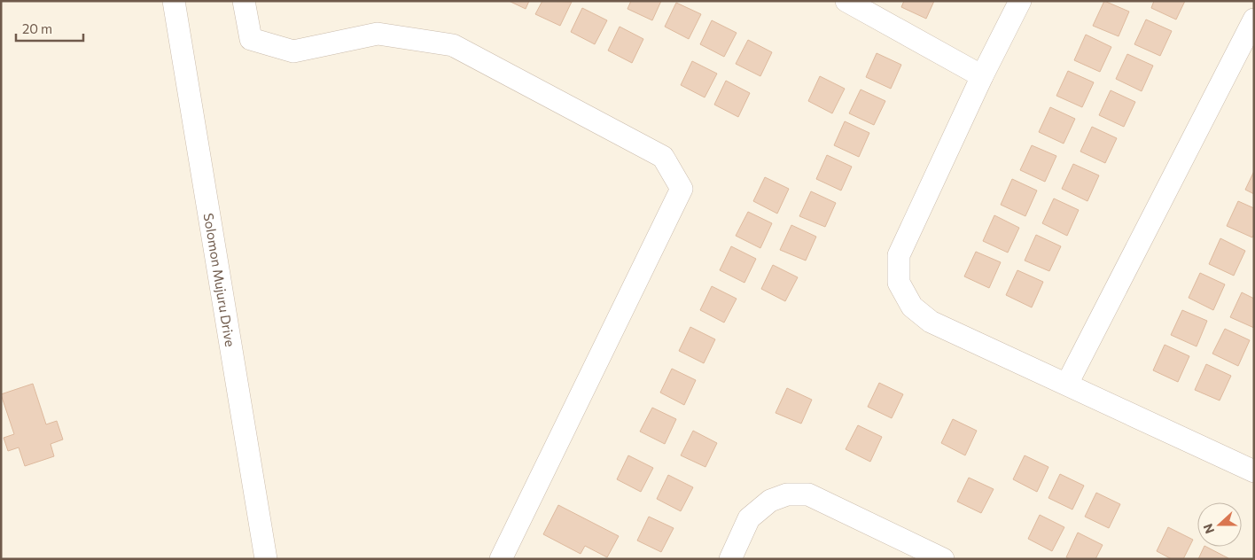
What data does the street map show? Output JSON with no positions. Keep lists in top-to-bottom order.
{
  "streets": {
    "street": ["Solomon Mujuru Drive"]
  },
  "scale_bar": "20 m",
  "north": "left"
}
